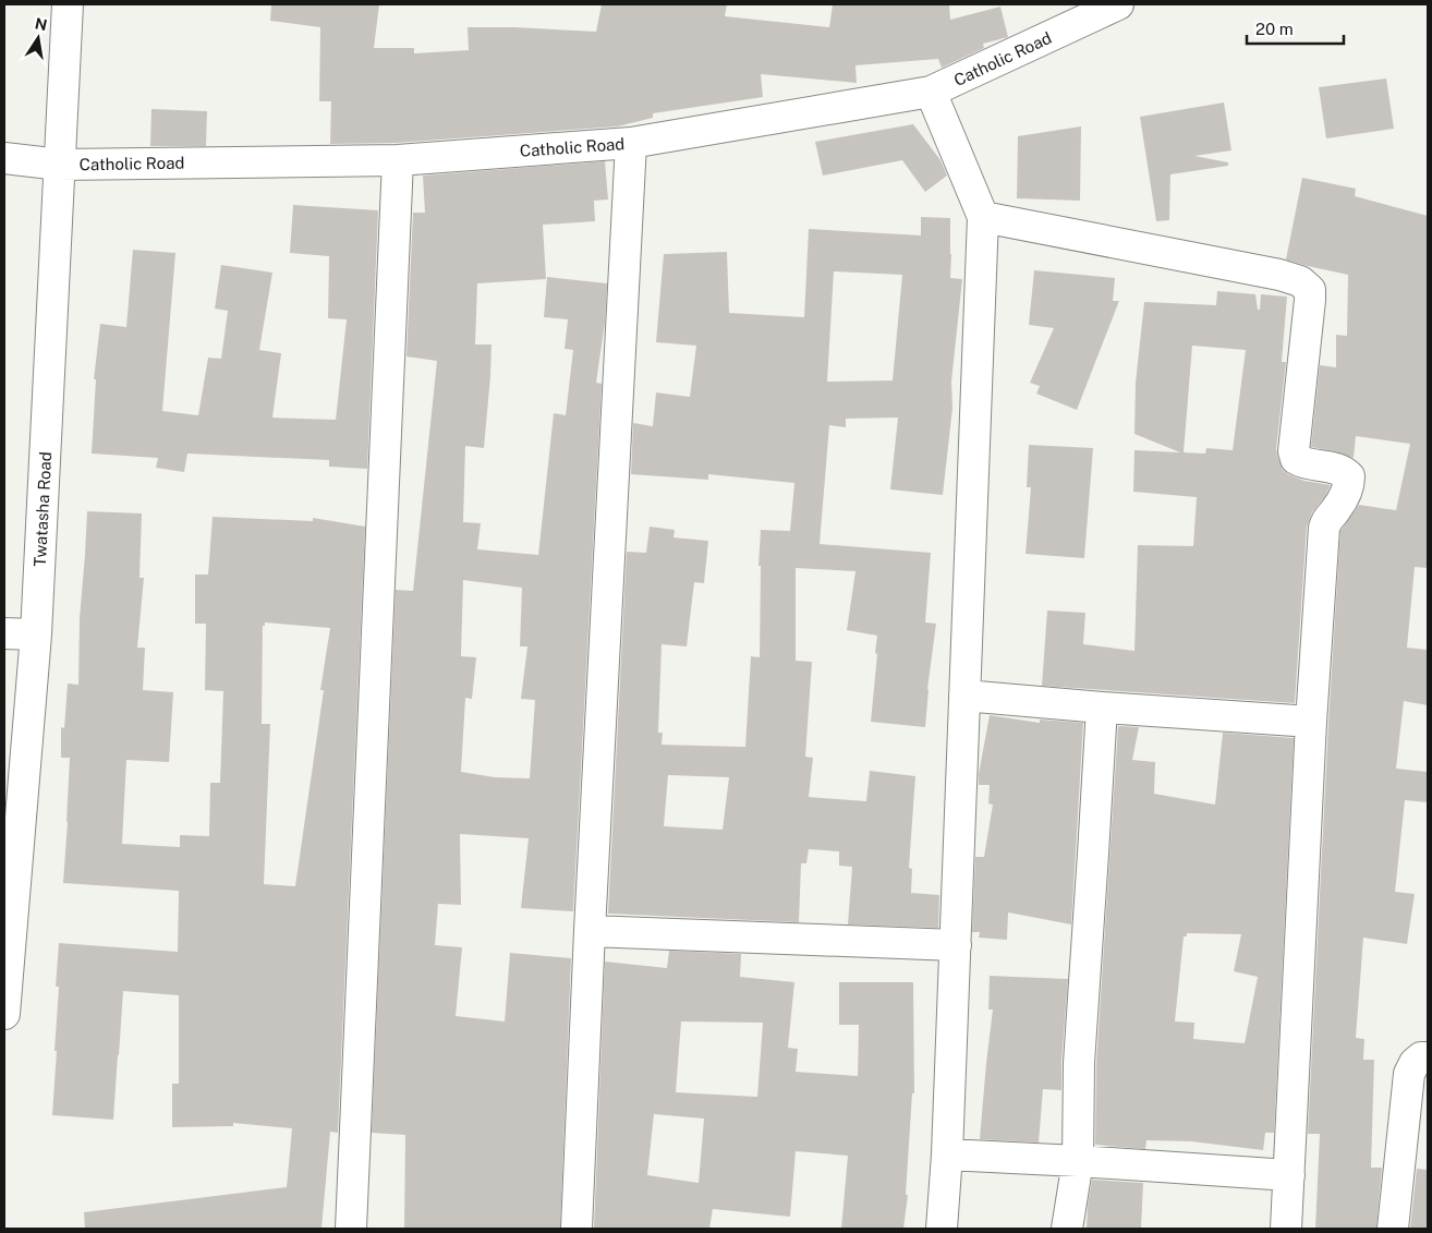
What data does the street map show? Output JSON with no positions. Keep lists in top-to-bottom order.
{
  "streets": {
    "street": ["Catholic Road", "Twatasha Road"]
  },
  "crossings": [
    ["Catholic Road", "Twatasha Road"]
  ],
  "scale_bar": "20 m",
  "north": "top"
}
